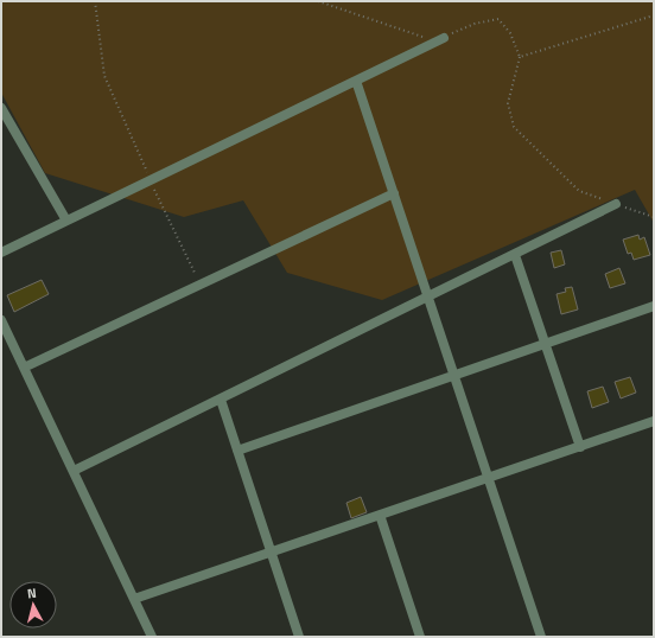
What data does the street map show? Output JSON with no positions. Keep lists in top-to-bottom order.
{
  "north": "top"
}
